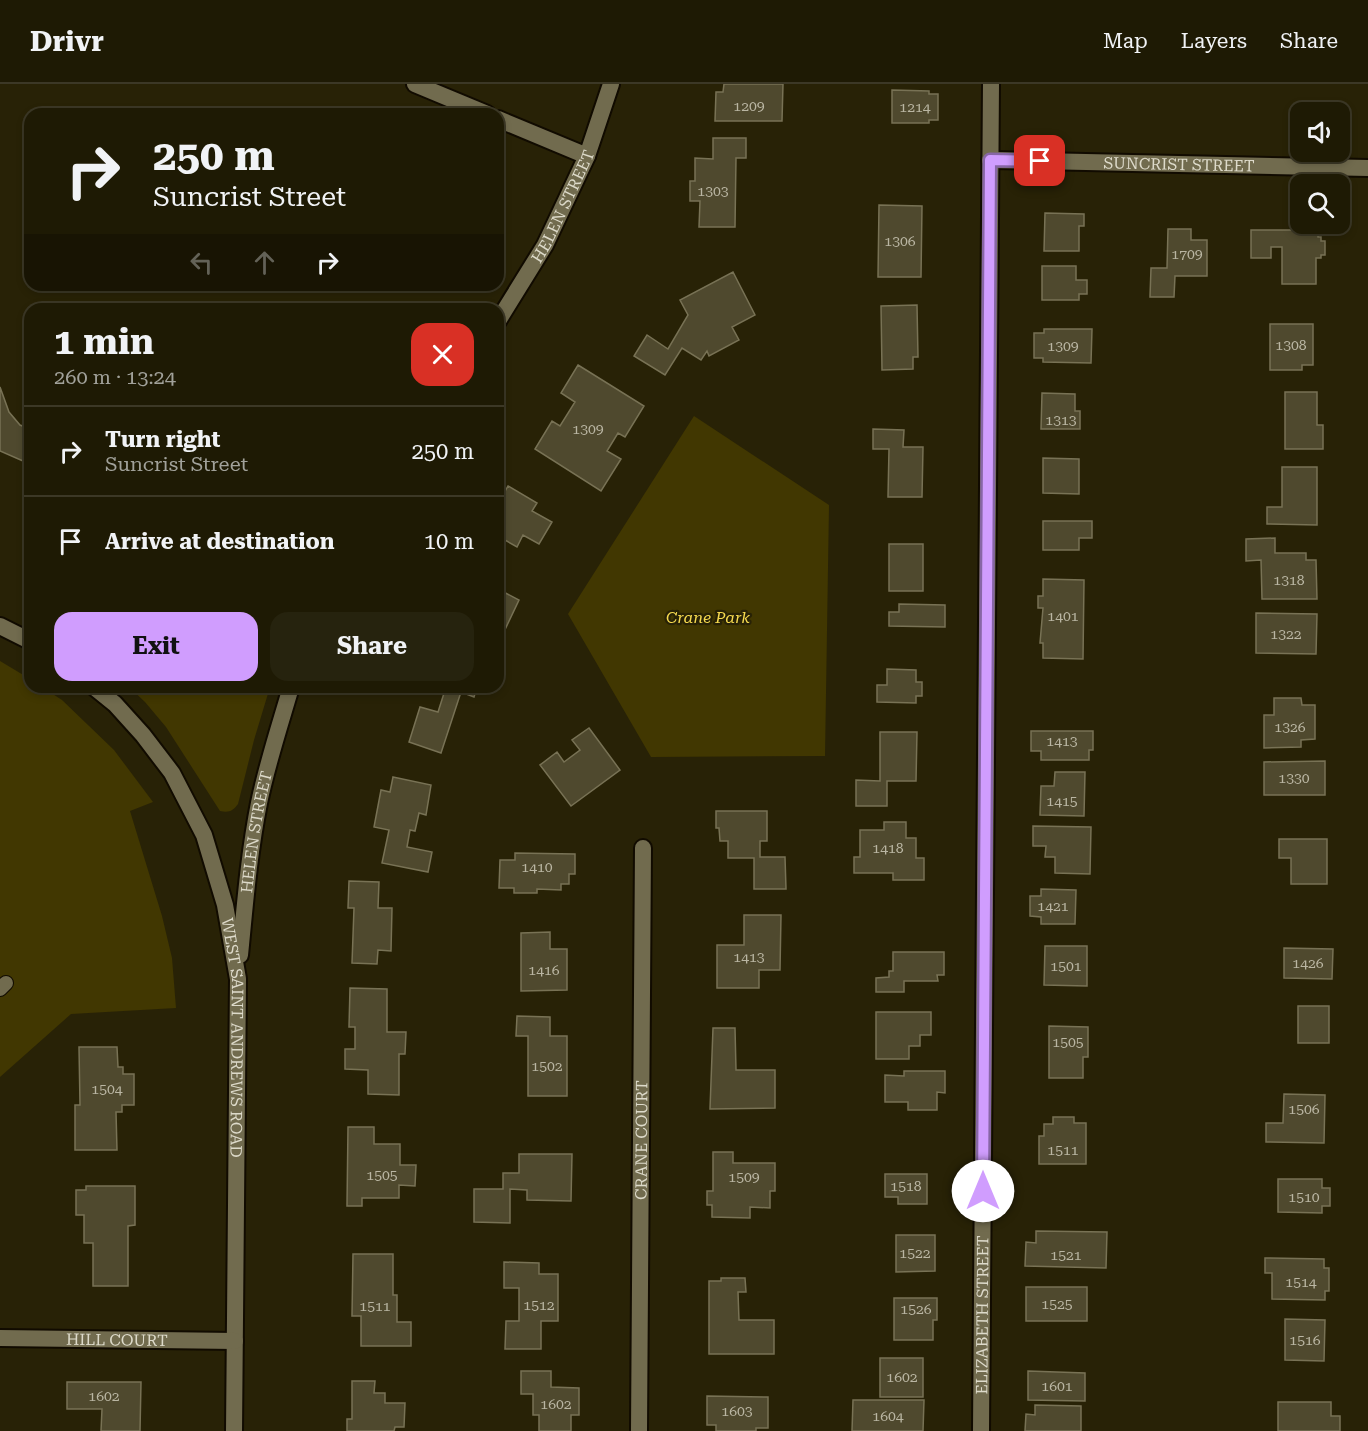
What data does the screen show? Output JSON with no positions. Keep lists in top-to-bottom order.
{
  "streets": {
    "street": [
      "SUNCRIST STREET",
      "HELEN STREET",
      "WEST SAINT ANDREWS ROAD",
      "CRANE COURT",
      "ELIZABETH STREET",
      "HILL COURT"
    ]
  },
  "crossings": [
    ["SUNCRIST STREET", "ELIZABETH STREET"],
    ["HELEN STREET", "WEST SAINT ANDREWS ROAD"],
    ["WEST SAINT ANDREWS ROAD", "HILL COURT"]
  ],
  "parks": ["Crane Park"],
  "house_numbers": [
    "1209",
    "1214",
    "1303",
    "1306",
    "1709",
    "1308",
    "1309",
    "1313",
    "1309",
    "1318",
    "1401",
    "1322",
    "1326",
    "1413",
    "1330",
    "1415",
    "1418",
    "1410",
    "1421",
    "1413",
    "1426",
    "1501",
    "1416",
    "1505",
    "1502",
    "1504",
    "1506",
    "1511",
    "1505",
    "1509",
    "1518",
    "1510",
    "1522",
    "1521",
    "1514",
    "1525",
    "1512",
    "1511",
    "1526",
    "1516",
    "1602",
    "1601",
    "1602",
    "1602",
    "1603",
    "1604"
  ],
  "page": {
    "header": "Drivr",
    "nav": ["Map", "Layers", "Share"],
    "turn": ["250 m", "Suncrist Street"],
    "heading": ["1 min", "260 m · 13:24"],
    "list": [
      {
        "name": "Turn right",
        "note": "Suncrist Street",
        "value": "250 m"
      },
      {
        "name": "Arrive at destination",
        "value": "10 m"
      }
    ],
    "buttons": ["Exit", "Share"]
  }
}
